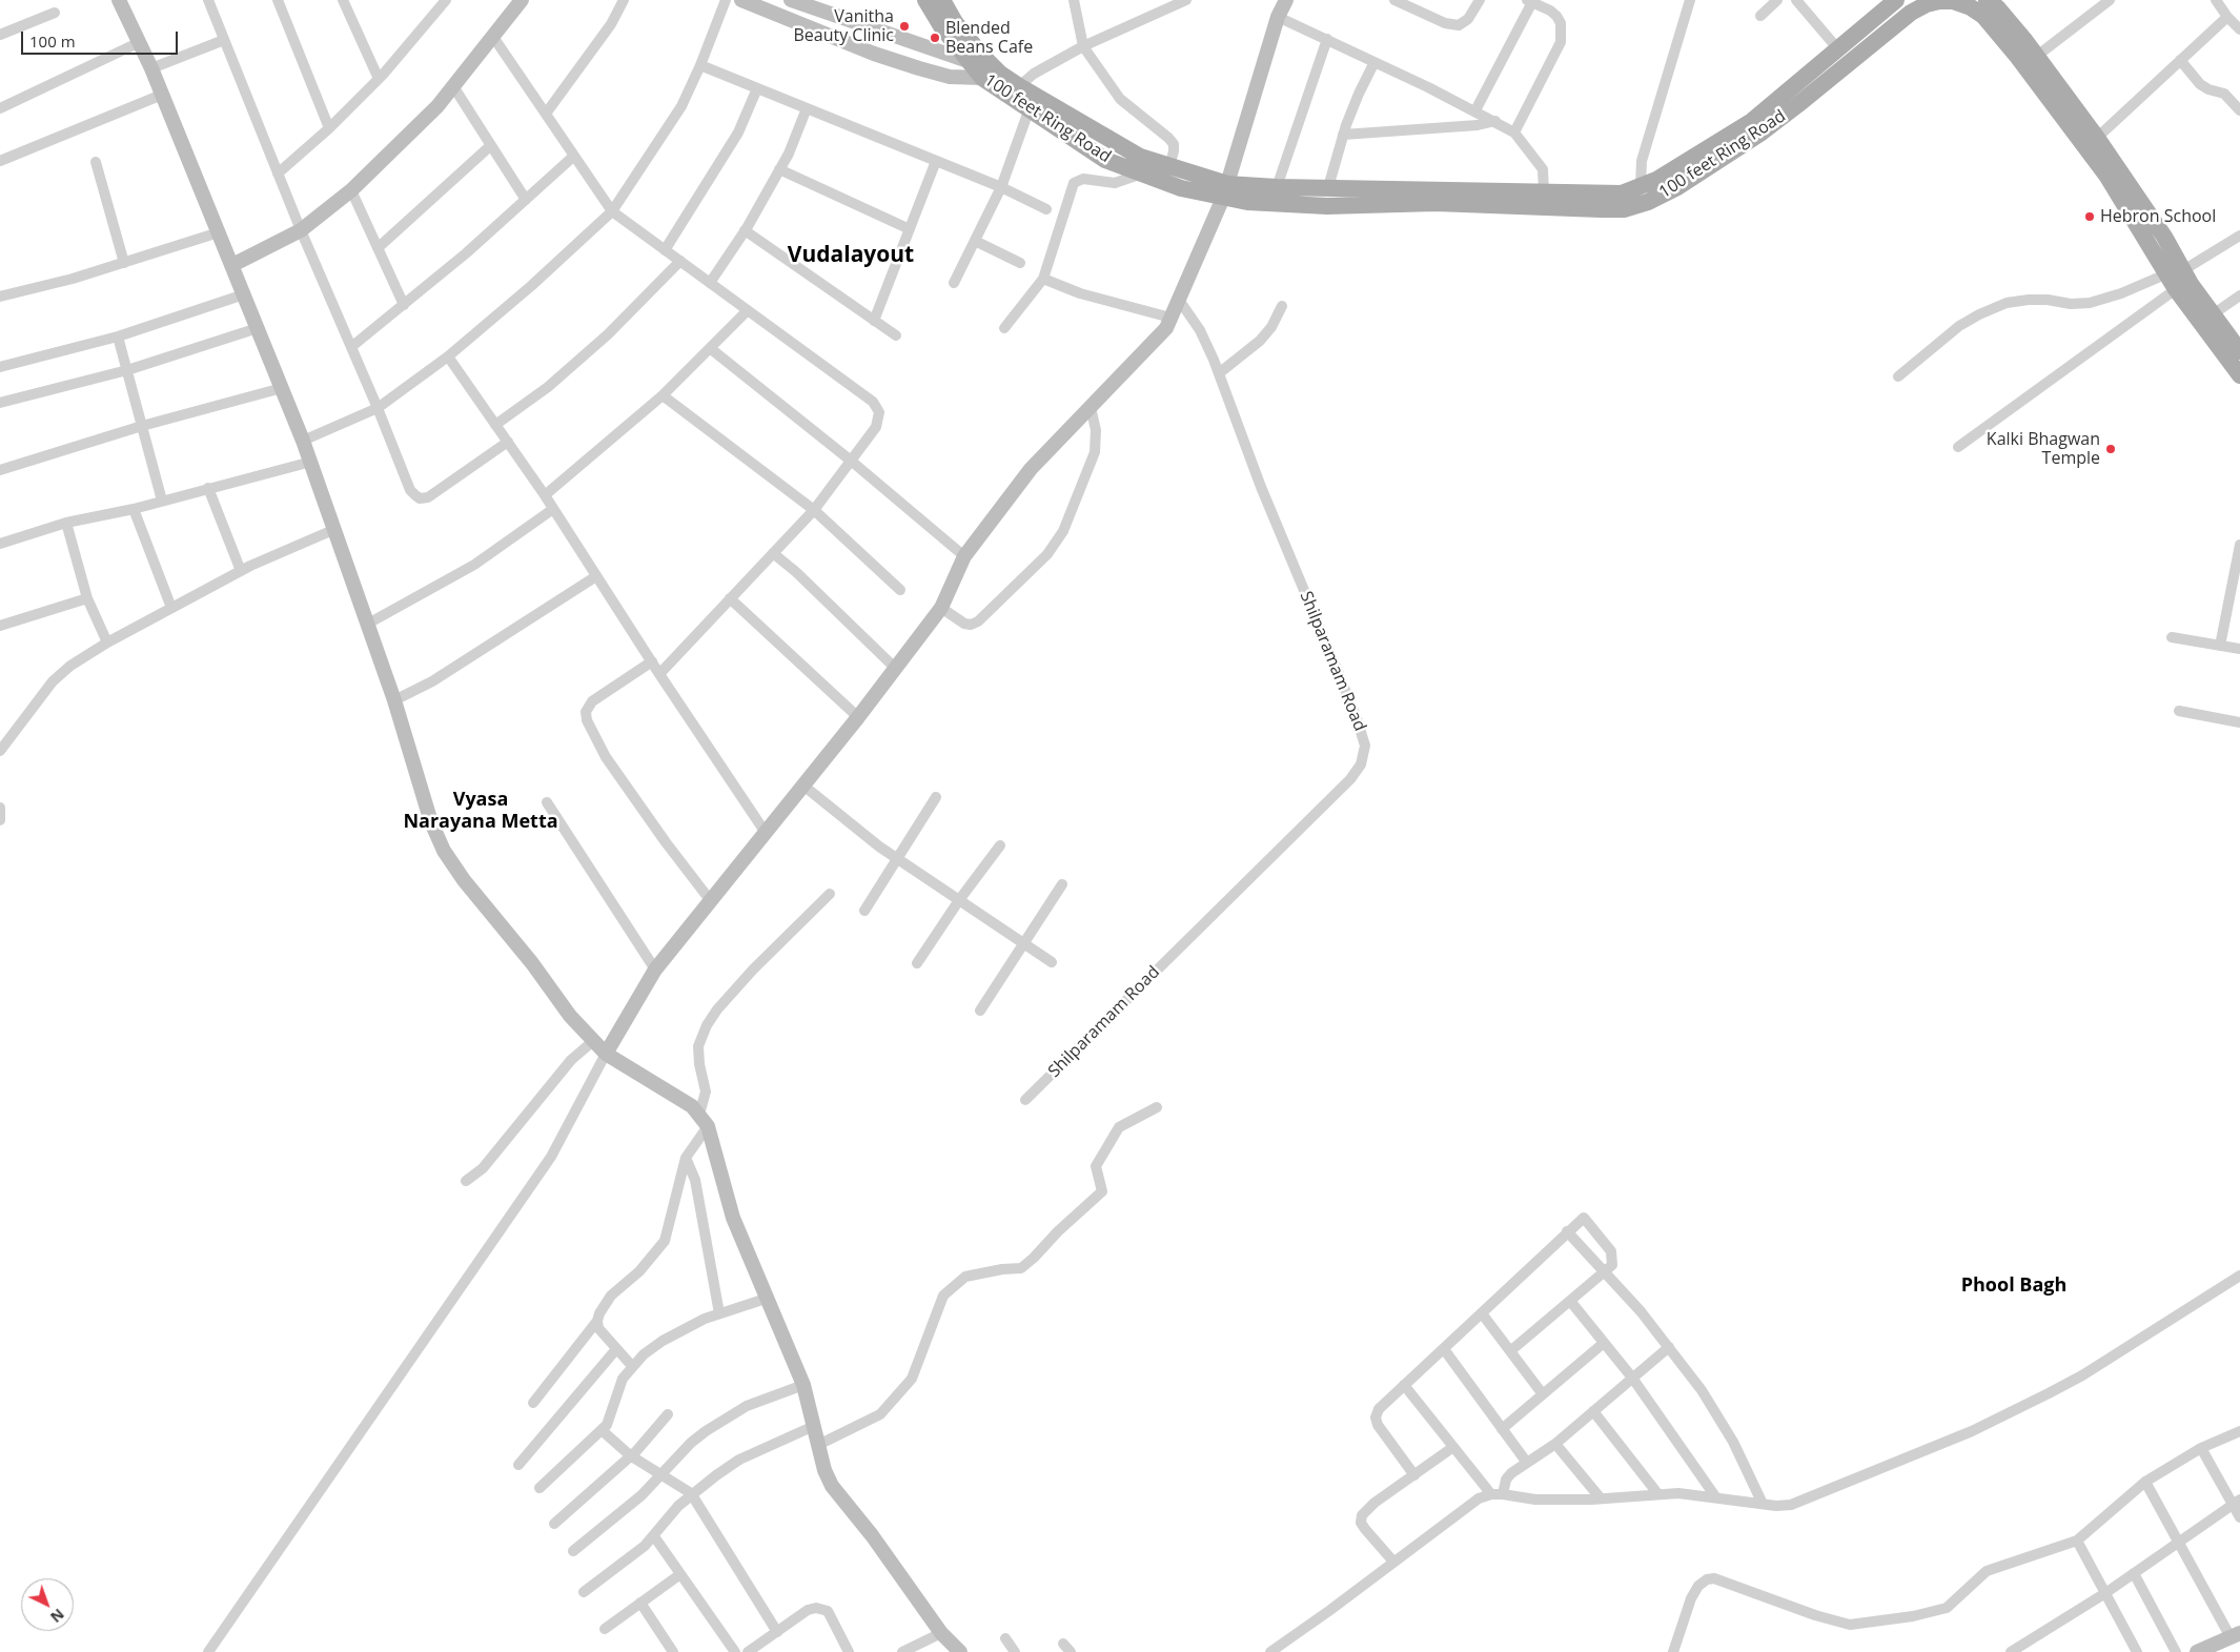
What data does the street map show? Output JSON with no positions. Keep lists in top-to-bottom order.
{
  "streets": {
    "main road": ["100 feet Ring Road"],
    "street": ["Shilparamam Road"]
  },
  "districts": ["Vudalayout", "Vyasa Narayana Metta", "Phool Bagh"],
  "places": [
    "Vanitha Beauty Clinic",
    "Blended Beans Cafe",
    "Hebron School",
    "Kalki Bhagwan Temple"
  ],
  "scale_bar": "100 m",
  "north": "bottom right"
}
